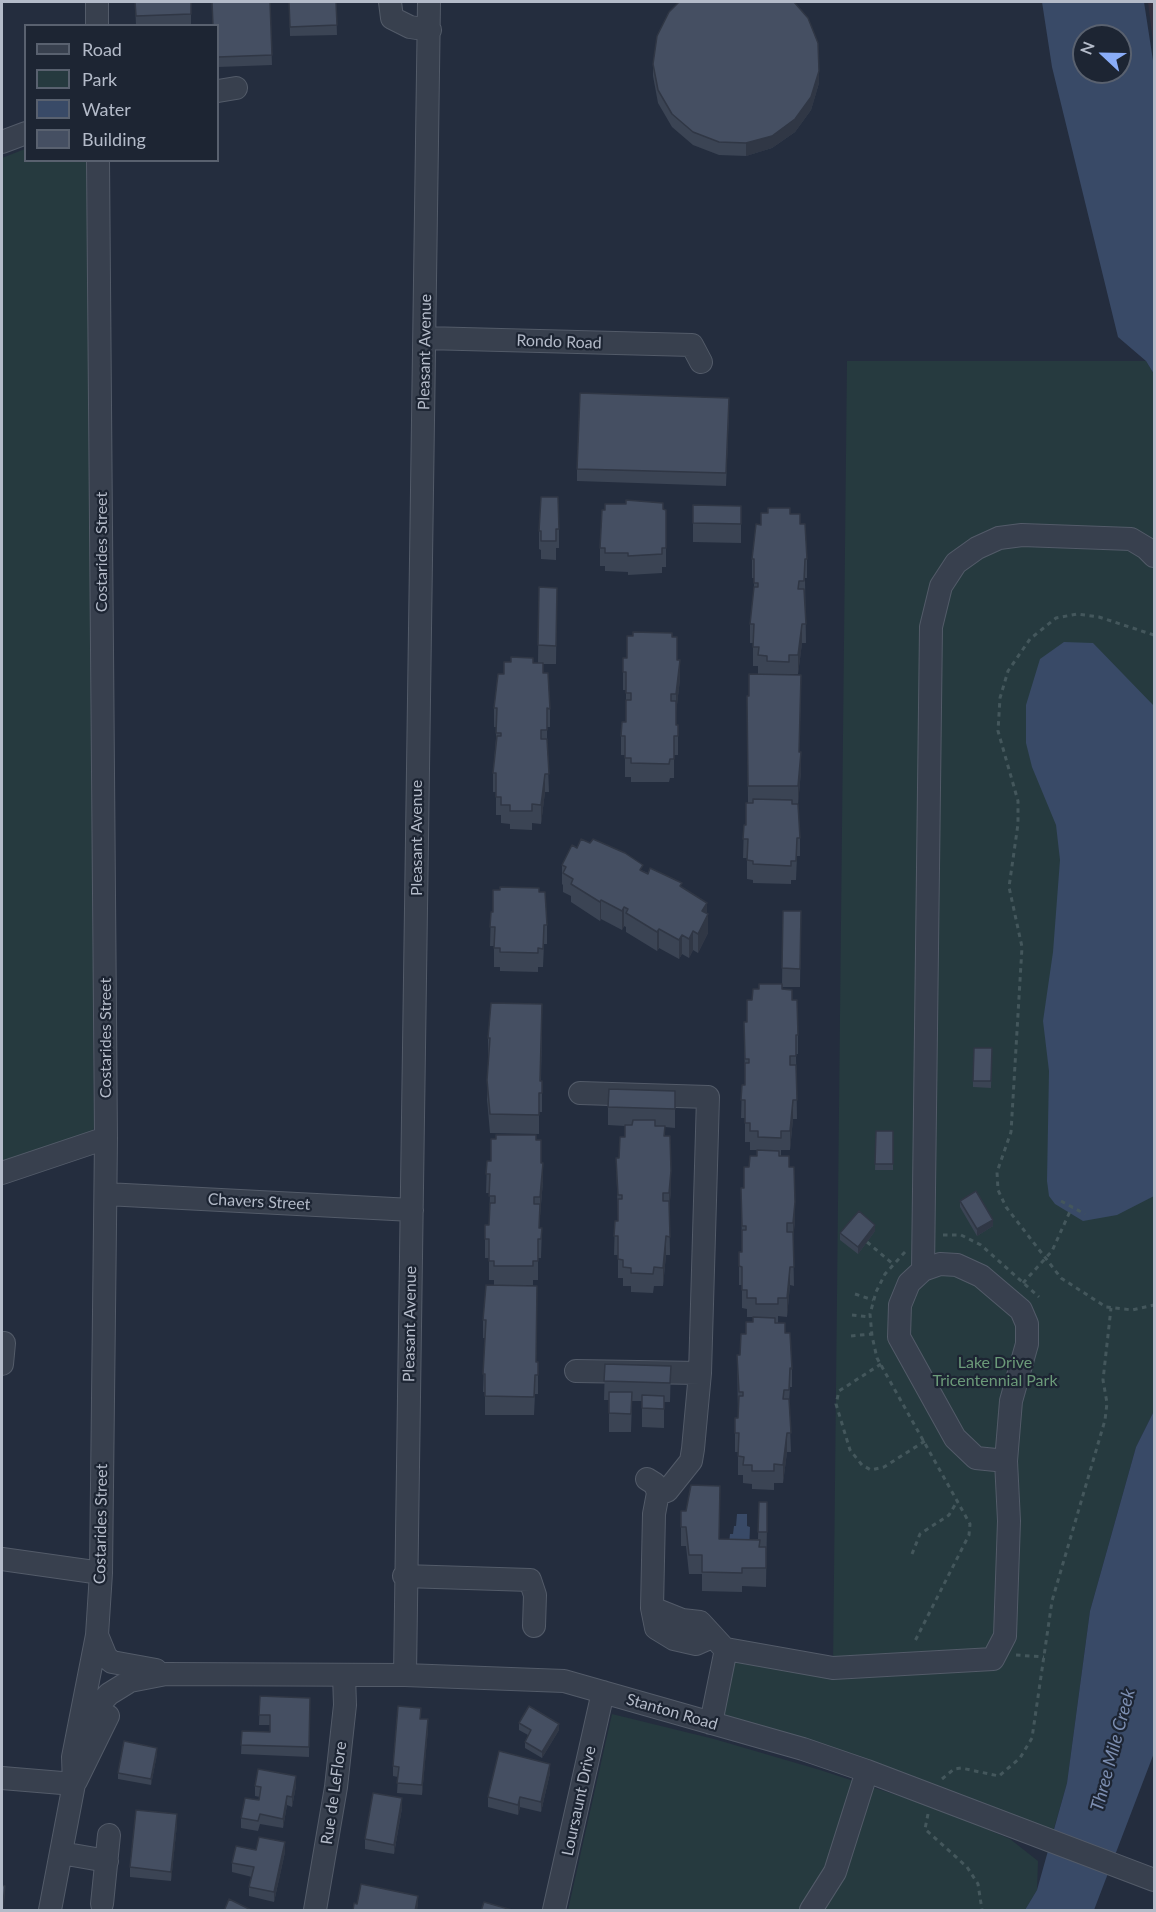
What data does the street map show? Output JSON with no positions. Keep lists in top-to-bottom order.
{
  "streets": {
    "street": [
      "Rondo Road",
      "Pleasant Avenue",
      "Costarides Street",
      "Chavers Street",
      "Stanton Road",
      "Rue de LeFlore",
      "Loursaunt Drive"
    ]
  },
  "crossings": [
    ["Rondo Road", "Pleasant Avenue"],
    ["Pleasant Avenue", "Chavers Street"],
    ["Pleasant Avenue", "Stanton Road"],
    ["Costarides Street", "Chavers Street"],
    ["Costarides Street", "Stanton Road"],
    ["Stanton Road", "Rue de LeFlore"],
    ["Stanton Road", "Loursaunt Drive"]
  ],
  "water": ["Three Mile Creek"],
  "parks": ["Lake Drive Tricentennial Park"],
  "legend": [
    "Road",
    "Park",
    "Water",
    "Building"
  ],
  "north": "left"
}
